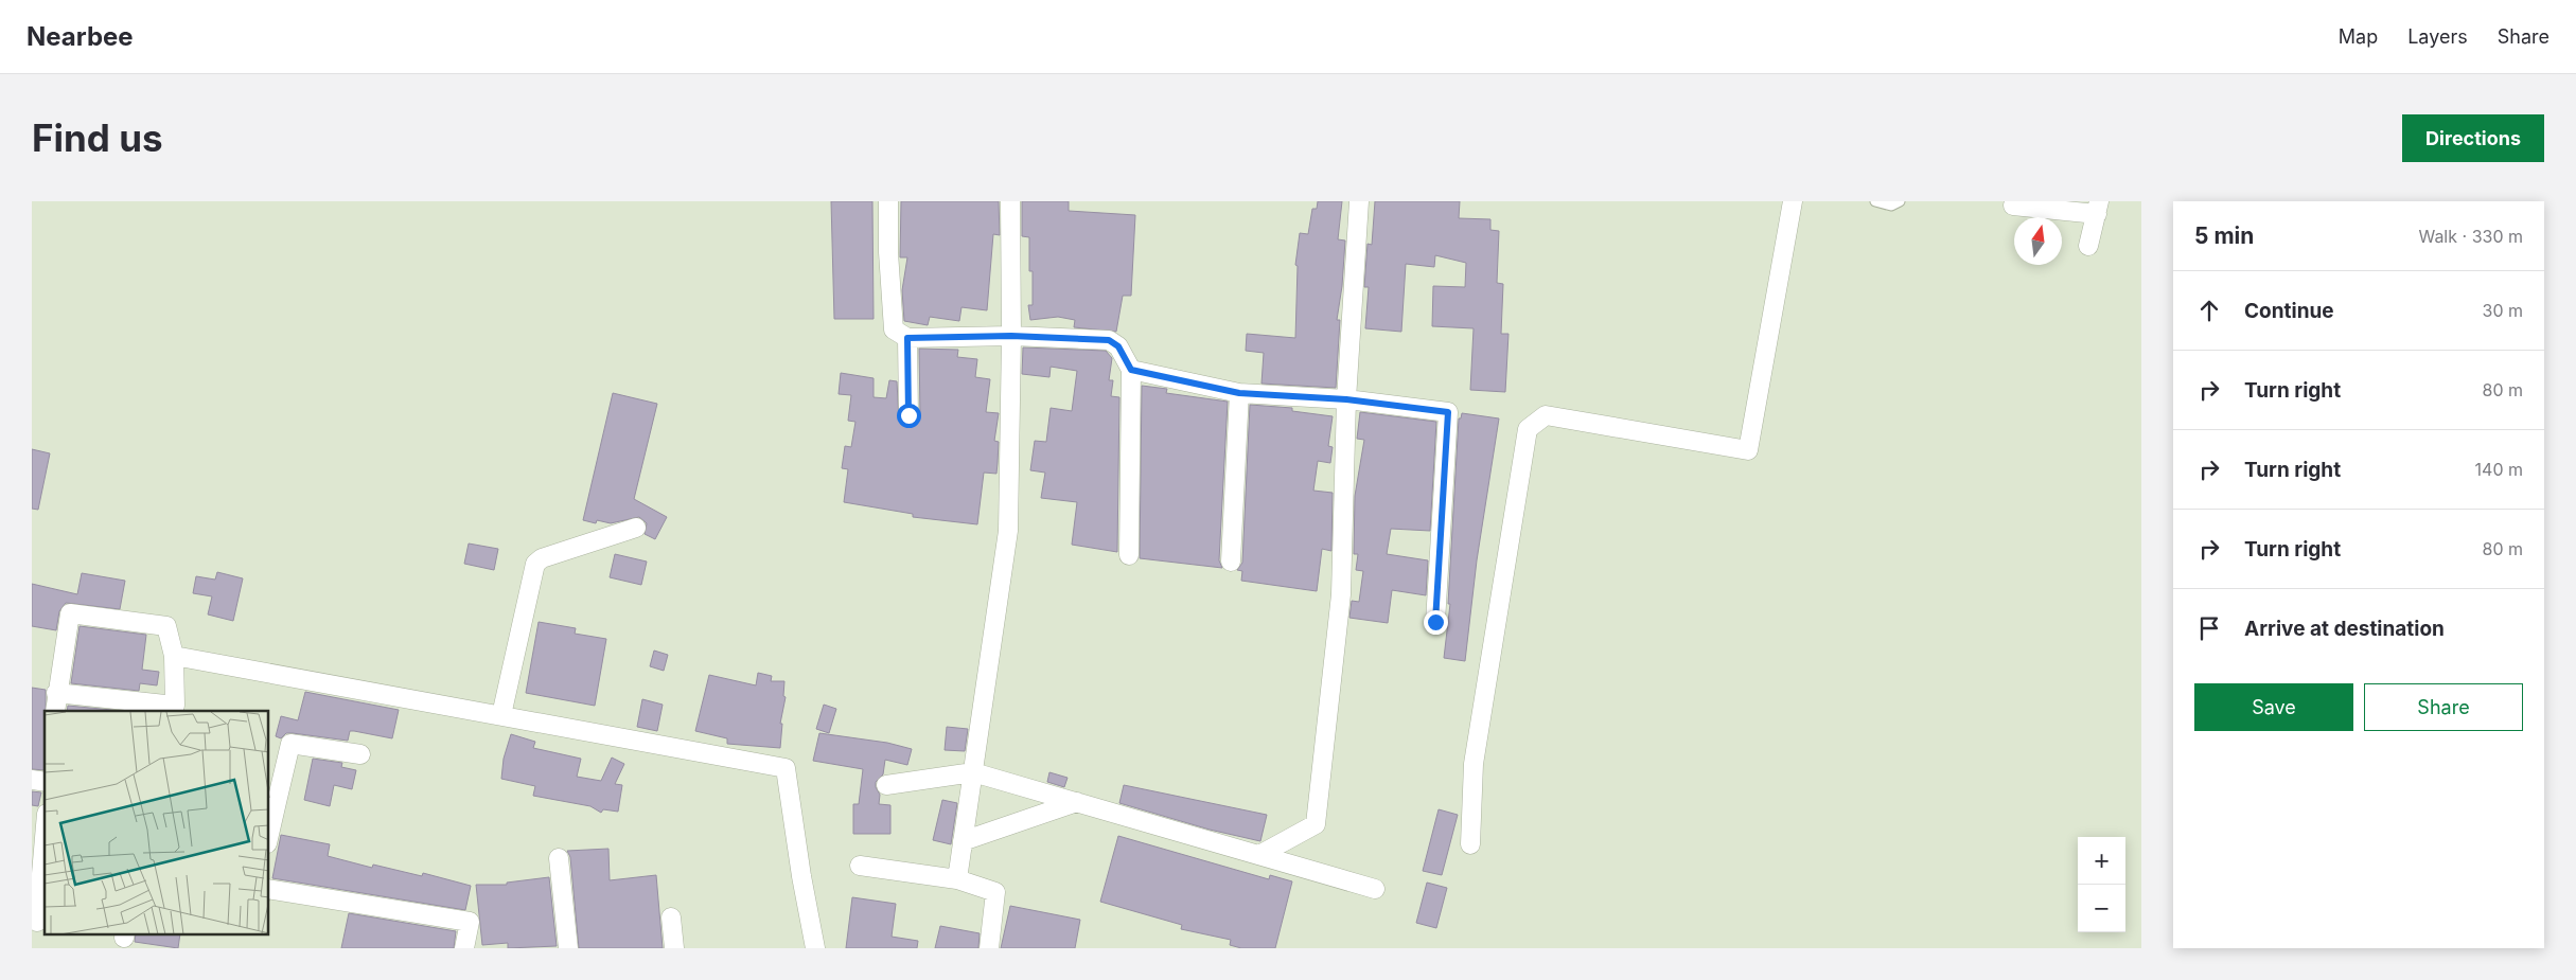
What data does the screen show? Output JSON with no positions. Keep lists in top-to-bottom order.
{
  "north": "top",
  "page": {
    "header": "Nearbee",
    "nav": ["Map", "Layers", "Share"],
    "buttons": [
      "Directions",
      ["Save", "Share"]
    ],
    "title": "Find us",
    "heading": ["5 min", "Walk · 330 m"],
    "list": [
      ["Continue", "30 m"],
      ["Turn right", "80 m"],
      ["Turn right", "140 m"],
      ["Turn right", "80 m"],
      "Arrive at destination"
    ],
    "map_buttons": ["+", "−"]
  }
}
